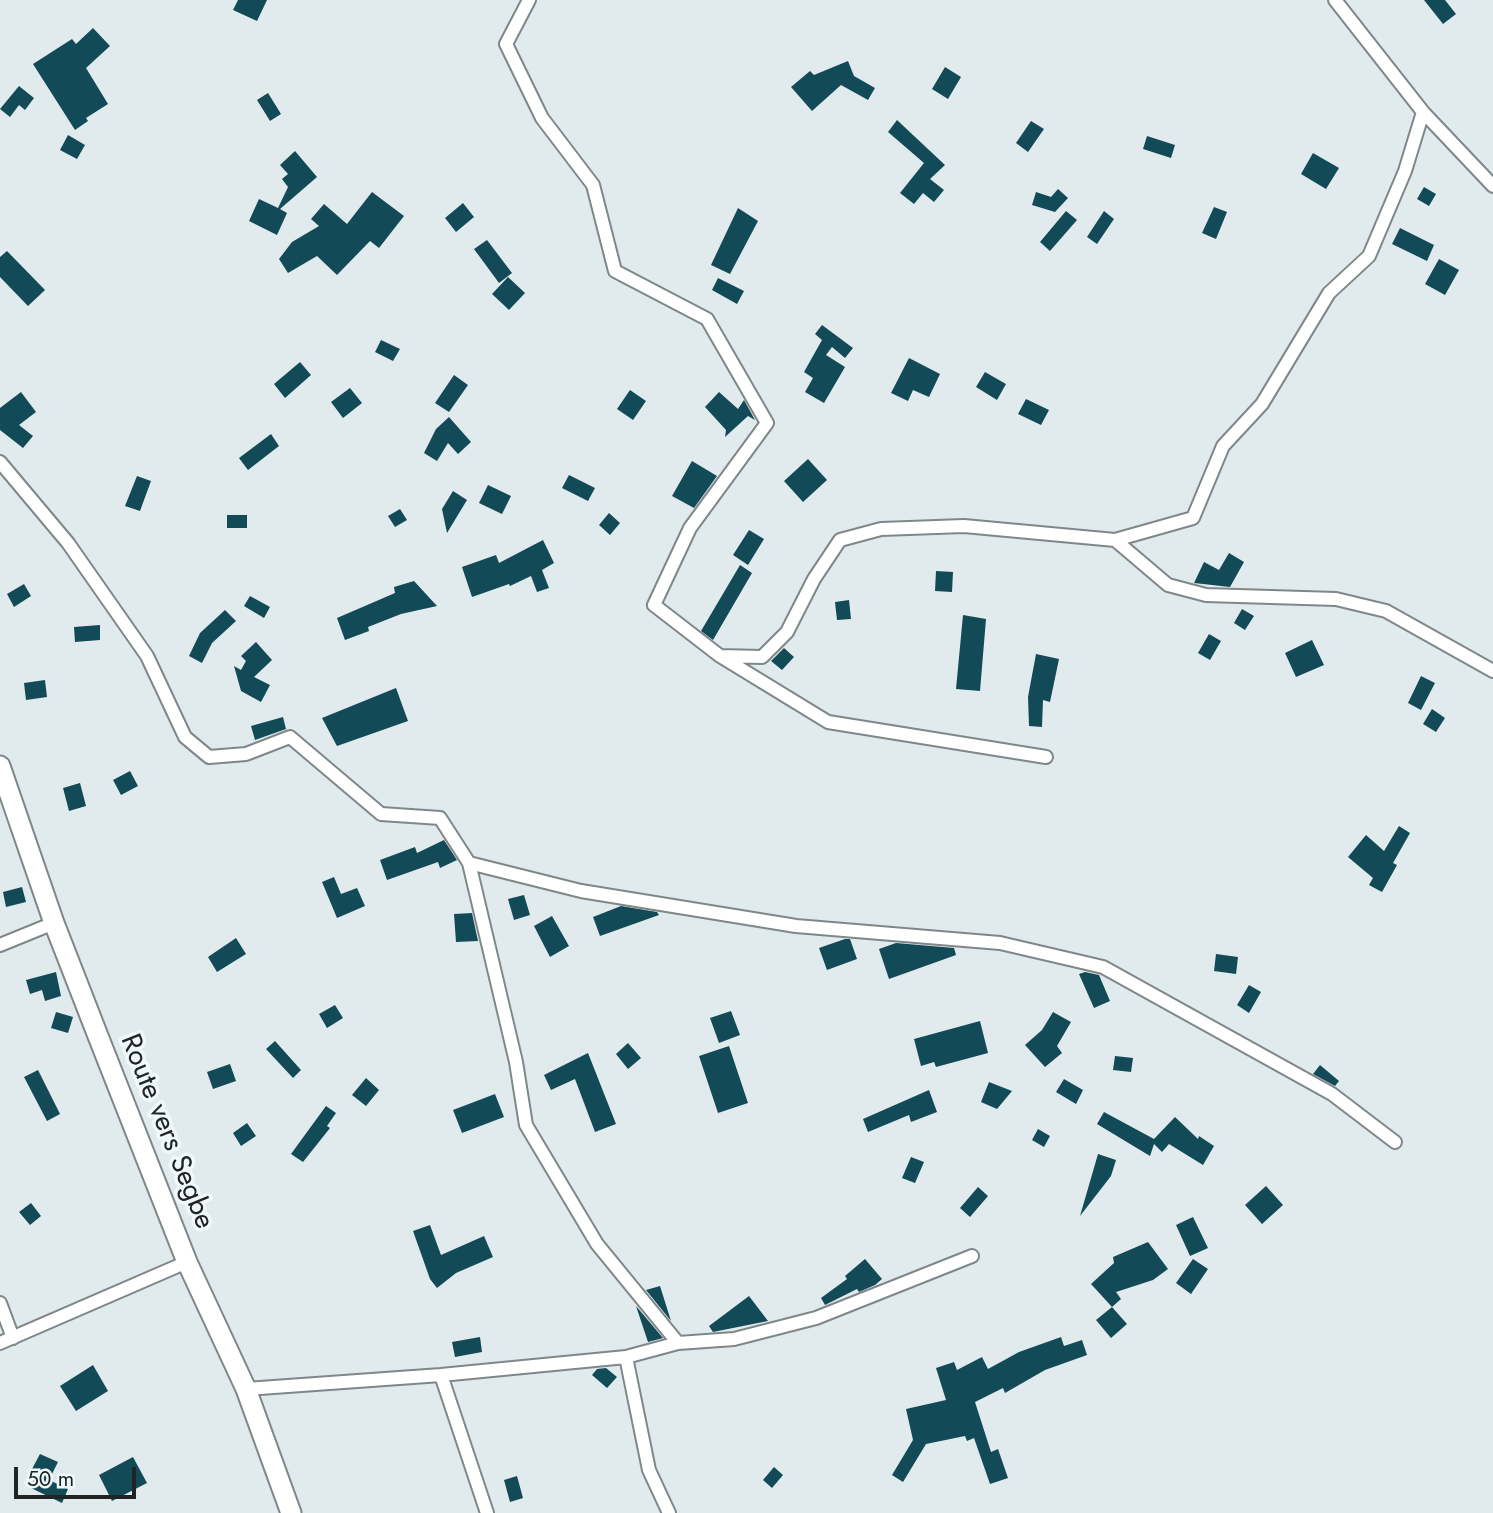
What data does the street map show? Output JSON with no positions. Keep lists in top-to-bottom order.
{
  "streets": {
    "main road": ["Route vers Segbe"]
  },
  "scale_bar": "50 m"
}
